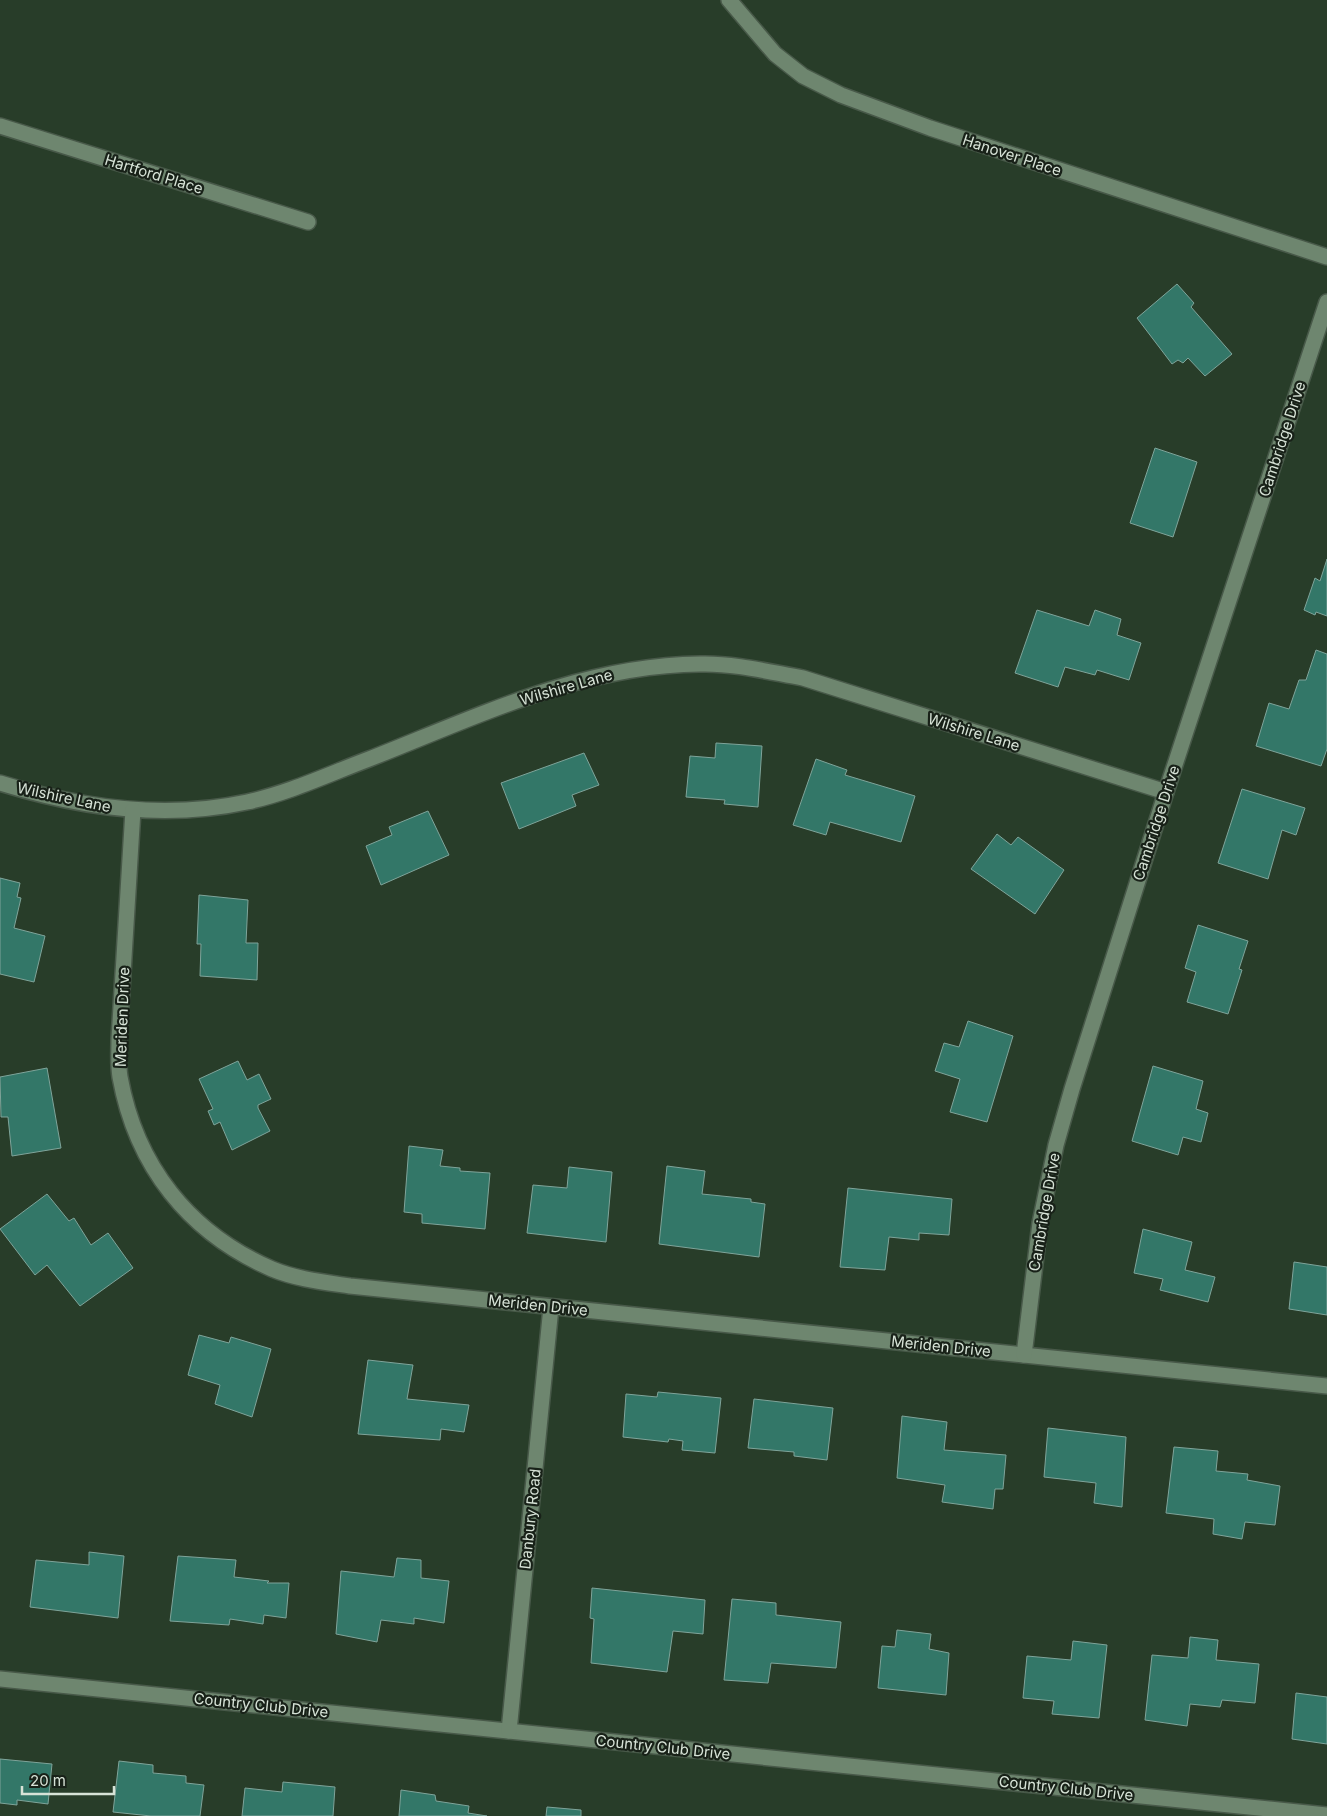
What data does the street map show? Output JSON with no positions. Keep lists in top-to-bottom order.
{
  "streets": {
    "street": [
      "Hanover Place",
      "Hartford Place",
      "Cambridge Drive",
      "Wilshire Lane",
      "Meriden Drive",
      "Danbury Road",
      "Country Club Drive"
    ]
  },
  "crossings": [
    ["Cambridge Drive", "Wilshire Lane"],
    ["Cambridge Drive", "Meriden Drive"],
    ["Wilshire Lane", "Meriden Drive"],
    ["Meriden Drive", "Danbury Road"],
    ["Danbury Road", "Country Club Drive"]
  ],
  "scale_bar": "20 m"
}
